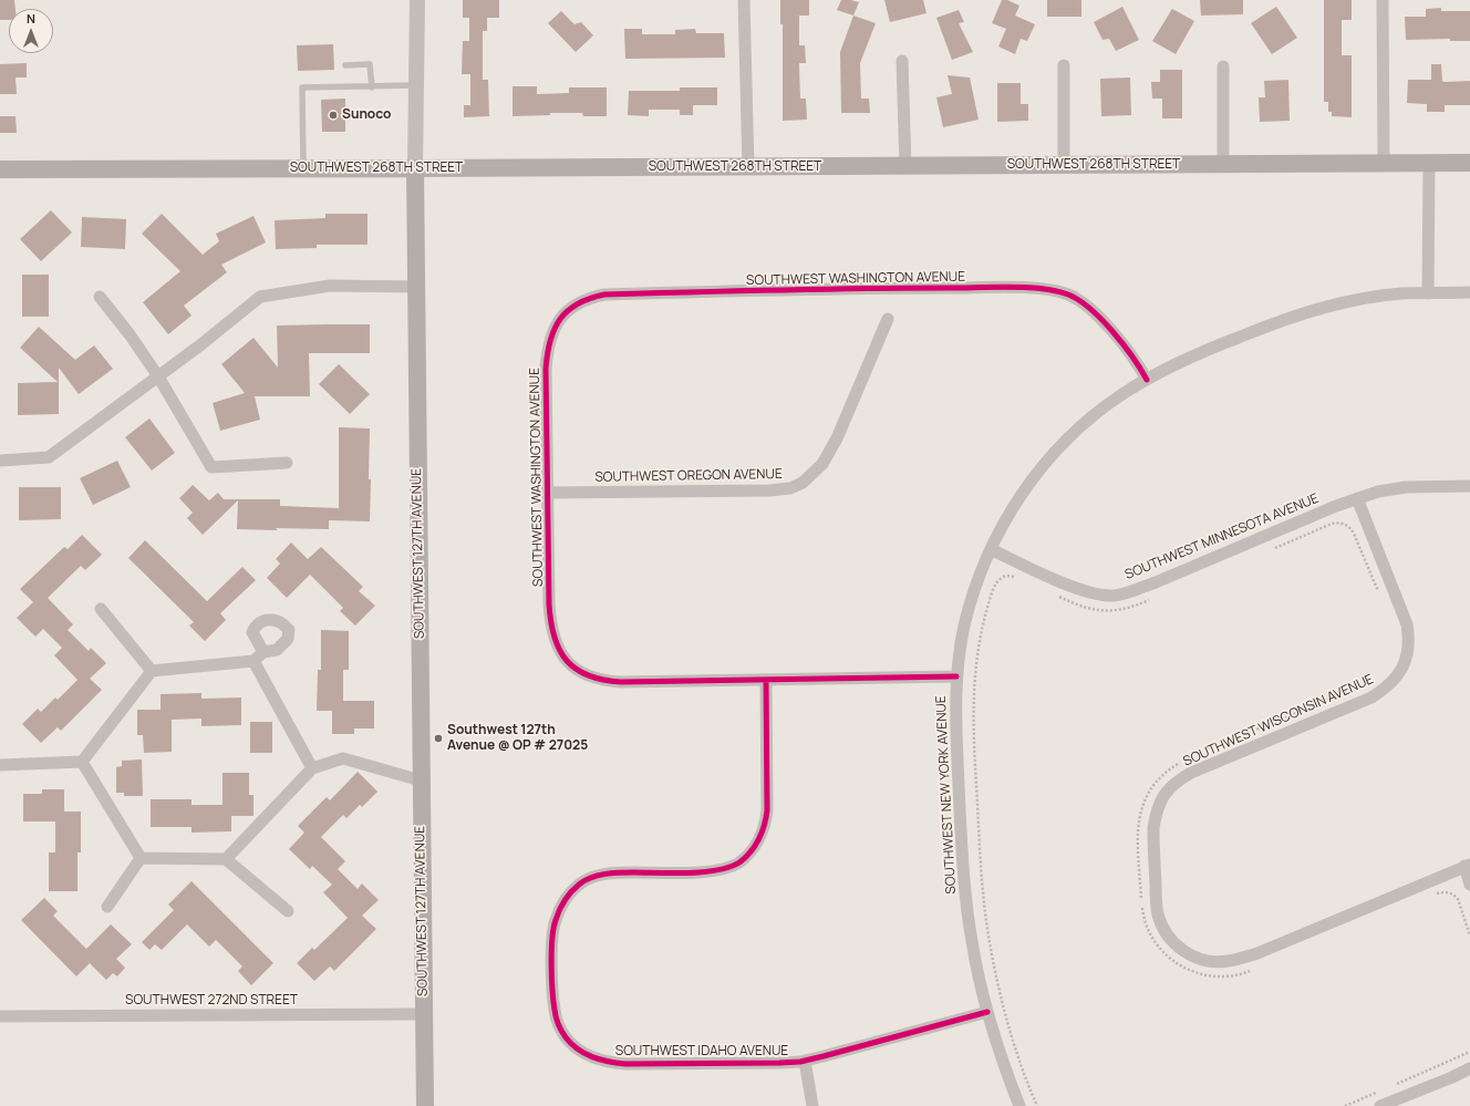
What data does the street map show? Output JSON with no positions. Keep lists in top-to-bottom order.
{
  "streets": {
    "main road": ["SOUTHWEST 268TH STREET", "SOUTHWEST 127TH AVENUE"],
    "street": [
      "SOUTHWEST WASHINGTON AVENUE",
      "SOUTHWEST OREGON AVENUE",
      "SOUTHWEST MINNESOTA AVENUE",
      "SOUTHWEST WISCONSIN AVENUE",
      "SOUTHWEST NEW YORK AVENUE",
      "SOUTHWEST 272ND STREET",
      "SOUTHWEST IDAHO AVENUE"
    ]
  },
  "crossings": [
    ["SOUTHWEST 268TH STREET", "SOUTHWEST 127TH AVENUE"],
    ["SOUTHWEST WASHINGTON AVENUE", "SOUTHWEST OREGON AVENUE"],
    ["SOUTHWEST WASHINGTON AVENUE", "SOUTHWEST NEW YORK AVENUE"],
    ["SOUTHWEST WASHINGTON AVENUE", "SOUTHWEST IDAHO AVENUE"],
    ["SOUTHWEST MINNESOTA AVENUE", "SOUTHWEST WISCONSIN AVENUE"],
    ["SOUTHWEST MINNESOTA AVENUE", "SOUTHWEST NEW YORK AVENUE"],
    ["SOUTHWEST 127TH AVENUE", "SOUTHWEST 272ND STREET"],
    ["SOUTHWEST NEW YORK AVENUE", "SOUTHWEST IDAHO AVENUE"]
  ],
  "places": ["Sunoco", "Southwest 127th Avenue @ OP # 27025"],
  "north": "top"
}
